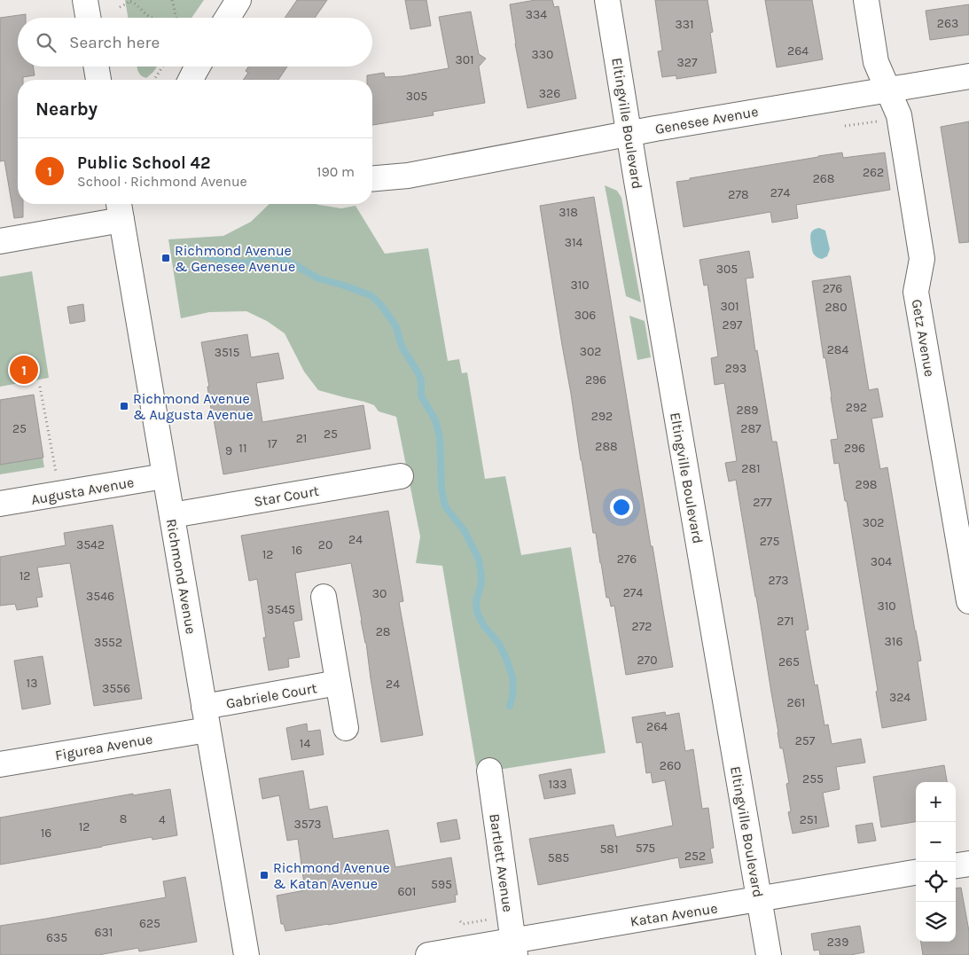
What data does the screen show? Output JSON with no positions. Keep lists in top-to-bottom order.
{
  "streets": {
    "street": [
      "Genesee Avenue",
      "Eltingville Boulevard",
      "Getz Avenue",
      "Augusta Avenue",
      "Star Court",
      "Richmond Avenue",
      "Gabriele Court",
      "Figurea Avenue",
      "Bartlett Avenue",
      "Katan Avenue"
    ]
  },
  "crossings": [
    ["Genesee Avenue", "Eltingville Boulevard"],
    ["Genesee Avenue", "Getz Avenue"],
    ["Eltingville Boulevard", "Katan Avenue"],
    ["Augusta Avenue", "Richmond Avenue"],
    ["Star Court", "Richmond Avenue"],
    ["Richmond Avenue", "Gabriele Court"],
    ["Richmond Avenue", "Figurea Avenue"],
    ["Gabriele Court", "Figurea Avenue"],
    ["Bartlett Avenue", "Katan Avenue"]
  ],
  "places": {
    "transit": ["Richmond Avenue & Genesee Avenue", "Richmond Avenue & Augusta Avenue", "Richmond Avenue & Katan Avenue"]
  },
  "house_numbers": [
    "334",
    "263",
    "331",
    "264",
    "330",
    "301",
    "327",
    "326",
    "305",
    "262",
    "268",
    "274",
    "278",
    "318",
    "314",
    "305",
    "310",
    "276",
    "301",
    "280",
    "306",
    "297",
    "284",
    "302",
    "3515",
    "293",
    "296",
    "292",
    "289",
    "292",
    "25",
    "287",
    "25",
    "21",
    "17",
    "288",
    "11",
    "296",
    "9",
    "281",
    "298",
    "277",
    "302",
    "24",
    "275",
    "3542",
    "20",
    "16",
    "12",
    "276",
    "304",
    "12",
    "273",
    "274",
    "30",
    "3546",
    "310",
    "3545",
    "271",
    "272",
    "28",
    "316",
    "3552",
    "270",
    "265",
    "13",
    "24",
    "3556",
    "324",
    "261",
    "264",
    "257",
    "14",
    "260",
    "255",
    "133",
    "8",
    "4",
    "251",
    "3573",
    "12",
    "16",
    "575",
    "581",
    "252",
    "585",
    "595",
    "601",
    "625",
    "631",
    "635",
    "239"
  ],
  "page": {
    "search": "Search here",
    "heading": "Nearby",
    "list": [
      {
        "mark": "1",
        "name": "Public School 42",
        "note": "School · Richmond Avenue",
        "value": "190 m"
      }
    ],
    "pins": "1",
    "map_buttons": ["+", "−"]
  }
}
